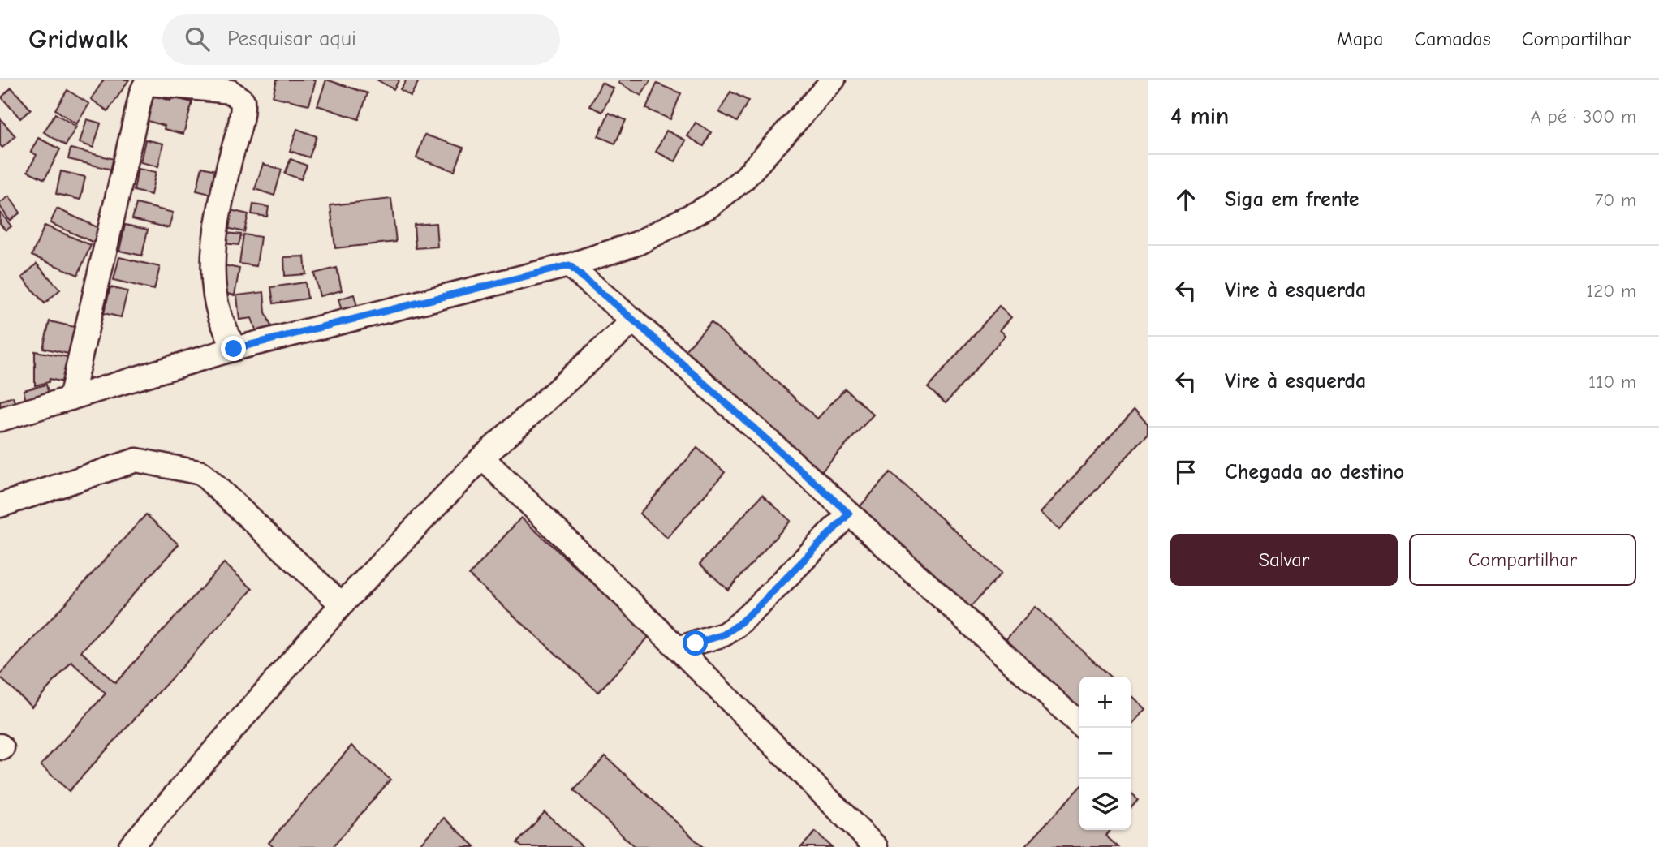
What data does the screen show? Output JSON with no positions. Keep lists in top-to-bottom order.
{
  "page": {
    "header": "Gridwalk",
    "search": "Pesquisar aqui",
    "nav": ["Mapa", "Camadas", "Compartilhar"],
    "heading": ["4 min", "A pé · 300 m"],
    "list": [
      ["Siga em frente", "70 m"],
      ["Vire à esquerda", "120 m"],
      ["Vire à esquerda", "110 m"],
      "Chegada ao destino"
    ],
    "buttons": ["Salvar", "Compartilhar"],
    "map_buttons": ["+", "−"]
  }
}
